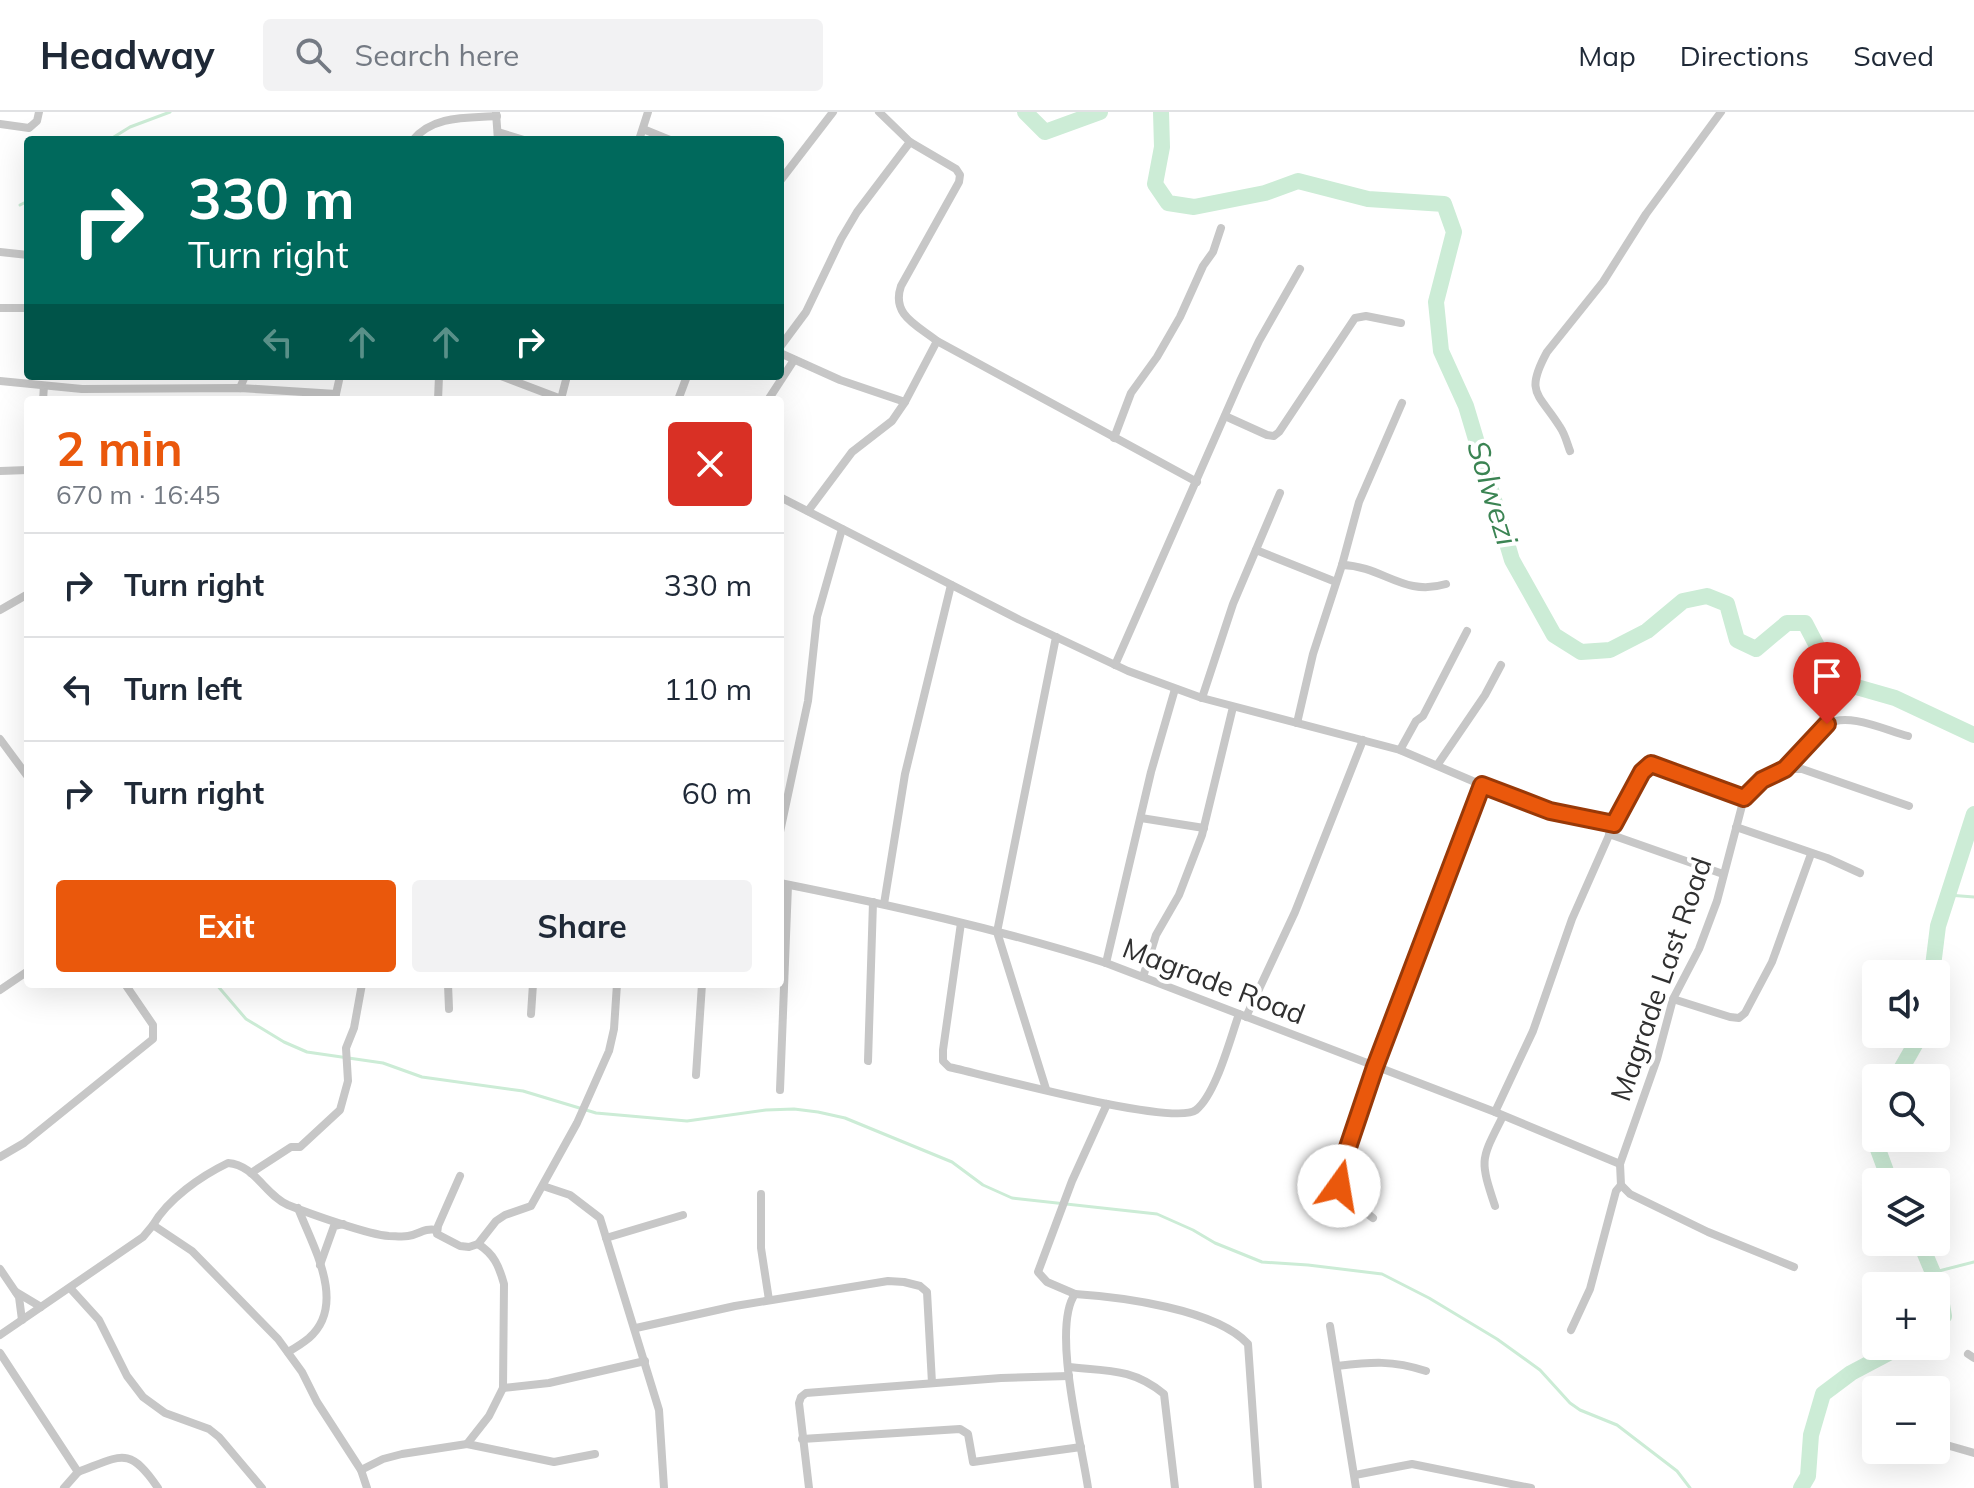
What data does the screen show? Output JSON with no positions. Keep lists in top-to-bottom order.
{
  "streets": {
    "street": ["Magrade Last Road", "Magrade Road"]
  },
  "crossings": [
    ["Magrade Last Road", "Magrade Road"]
  ],
  "water": ["Solwezi"],
  "page": {
    "header": "Headway",
    "search": "Search here",
    "nav": ["Map", "Directions", "Saved"],
    "turn": ["330 m", "Turn right"],
    "heading": ["2 min", "670 m · 16:45"],
    "list": [
      {
        "name": "Turn right",
        "value": "330 m"
      },
      {
        "name": "Turn left",
        "value": "110 m"
      },
      {
        "name": "Turn right",
        "value": "60 m"
      }
    ],
    "buttons": ["Exit", "Share"],
    "map_buttons": ["+", "−"]
  }
}
